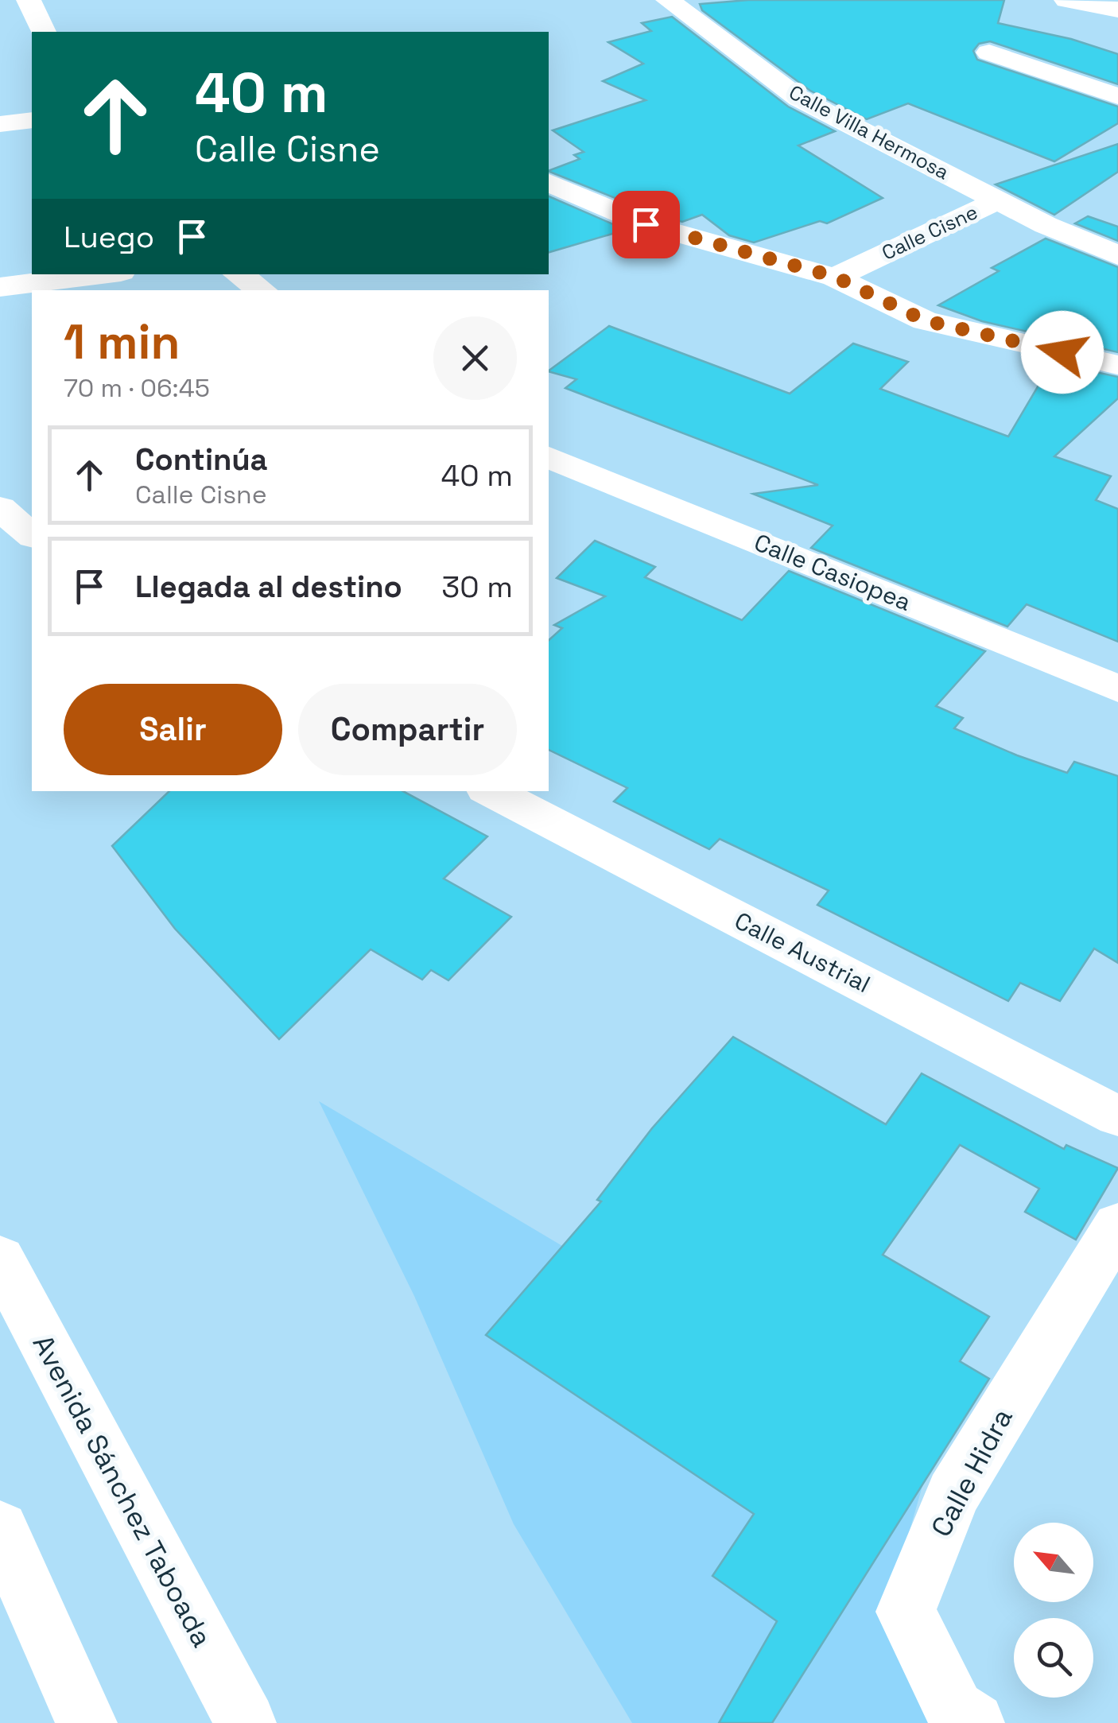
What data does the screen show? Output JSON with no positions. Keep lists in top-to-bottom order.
{
  "streets": {
    "street": [
      "Calle Villa Hermosa",
      "Calle Cisne",
      "Calle Casiopea",
      "Calle Austrial",
      "Calle Hidra",
      "Avenida Sánchez Taboada"
    ]
  },
  "crossings": [
    ["Calle Villa Hermosa", "Calle Cisne"]
  ],
  "north": "top left",
  "page": {
    "turn": ["40 m", "Calle Cisne"],
    "then": "Luego",
    "heading": ["1 min", "70 m · 06:45"],
    "list": [
      {
        "name": "Continúa",
        "note": "Calle Cisne",
        "value": "40 m"
      },
      {
        "name": "Llegada al destino",
        "value": "30 m"
      }
    ],
    "buttons": ["Salir", "Compartir"]
  }
}
